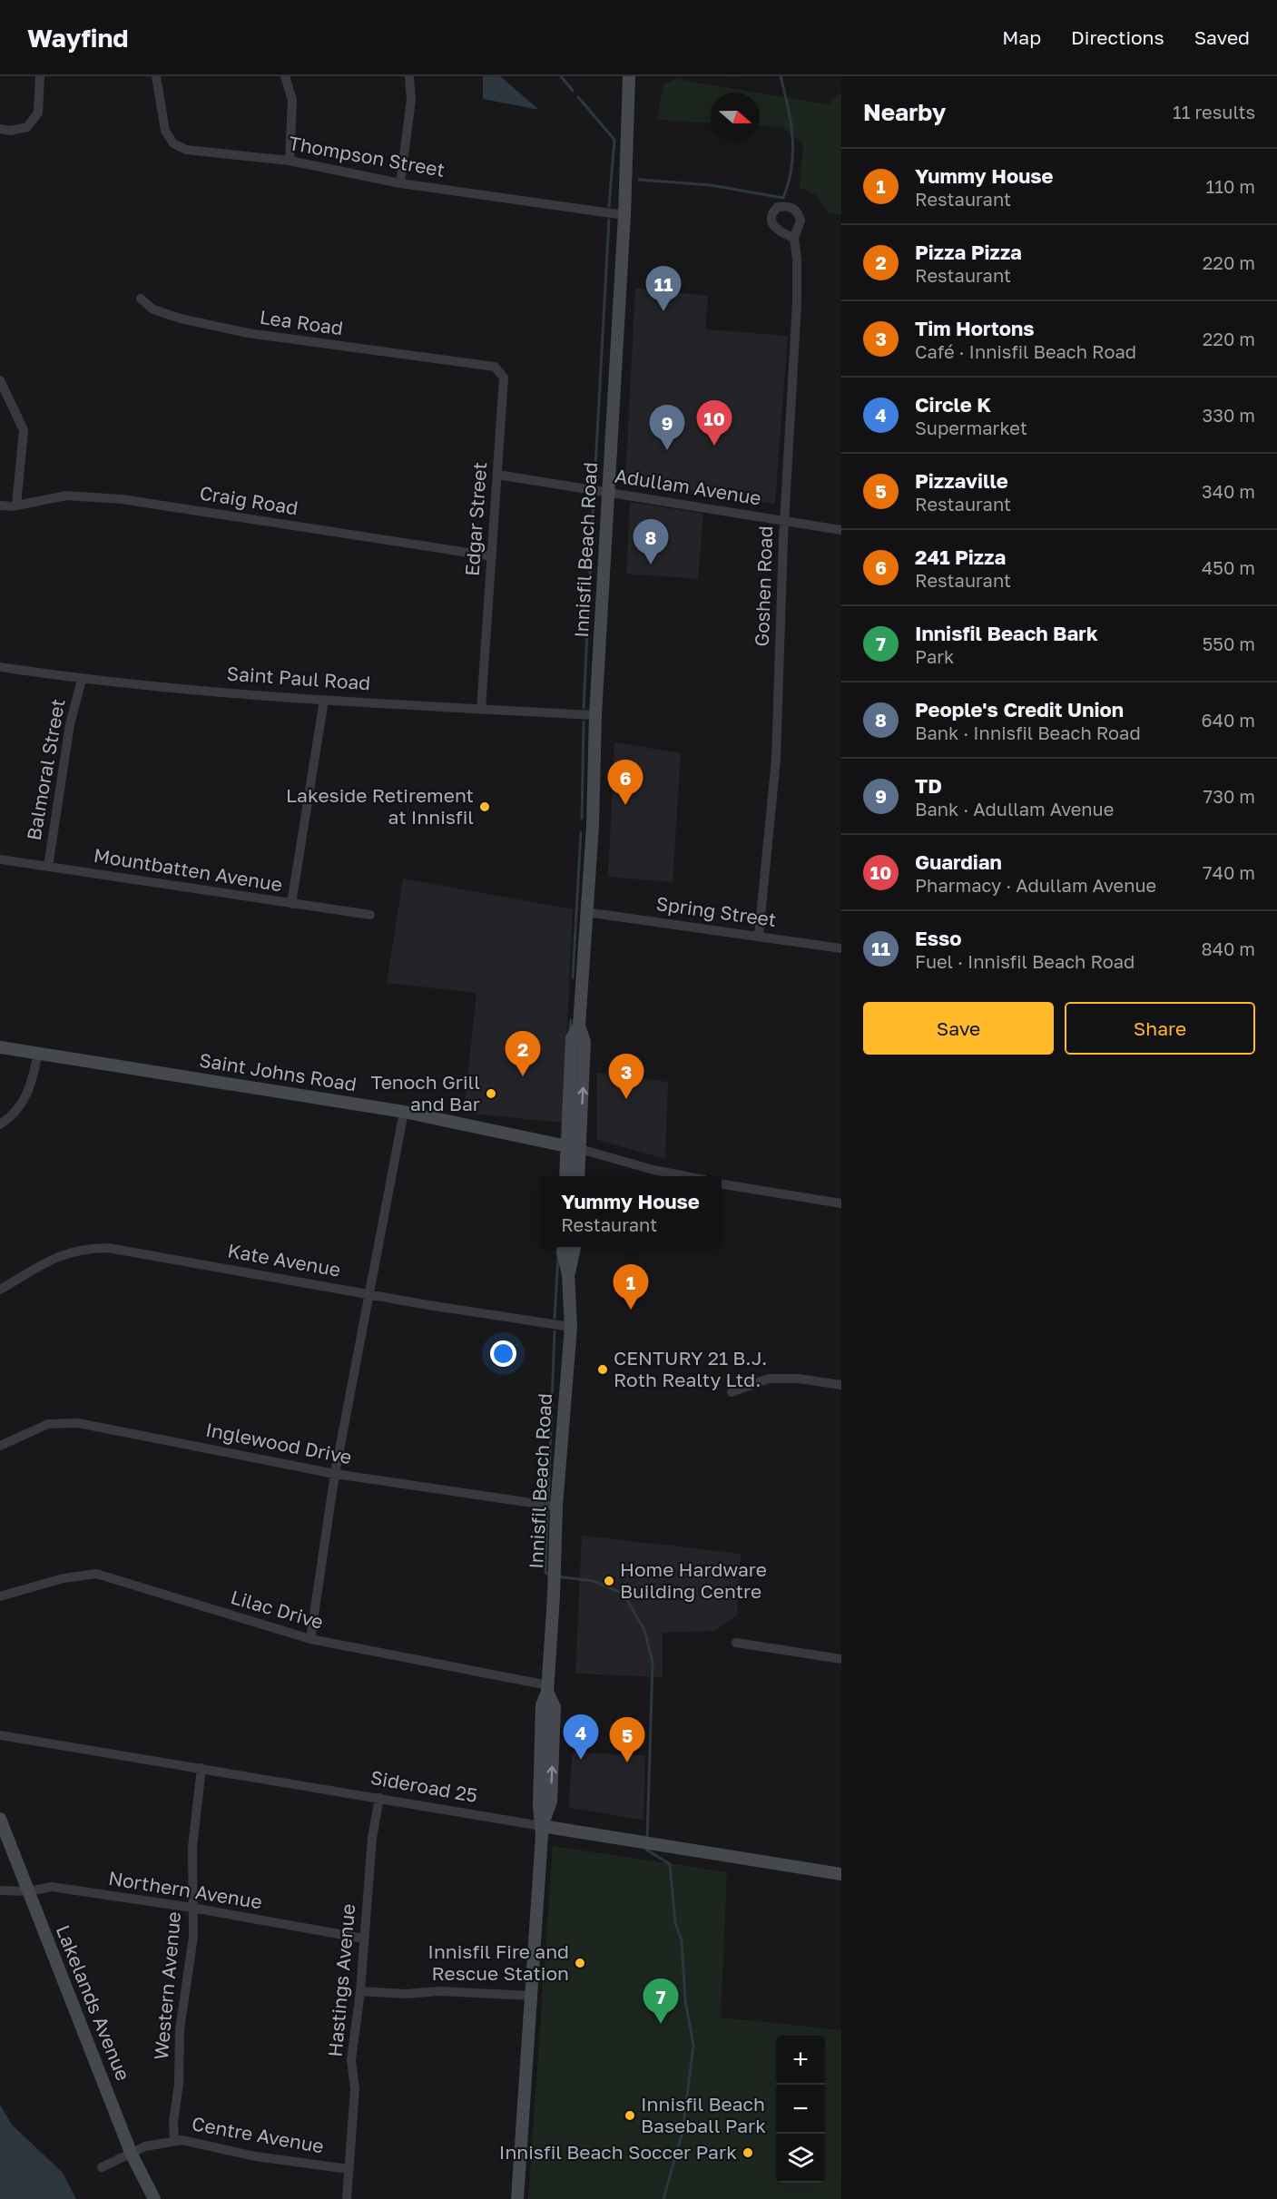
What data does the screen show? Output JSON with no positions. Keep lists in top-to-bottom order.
{
  "streets": {
    "main road": [
      "Innisfil Beach Road",
      "Saint Johns Road",
      "Sideroad 25",
      "Lakelands Avenue"
    ],
    "street": [
      "Thompson Street",
      "Lea Road",
      "Adullam Avenue",
      "Craig Road",
      "Edgar Street",
      "Goshen Road",
      "Saint Paul Road",
      "Balmoral Street",
      "Mountbatten Avenue",
      "Spring Street",
      "Kate Avenue",
      "Inglewood Drive",
      "Lilac Drive",
      "Northern Avenue",
      "Hastings Avenue",
      "Western Avenue",
      "Centre Avenue"
    ]
  },
  "crossings": [
    ["Thompson Street", "Innisfil Beach Road"],
    ["Lea Road", "Edgar Street"],
    ["Adullam Avenue", "Edgar Street"],
    ["Adullam Avenue", "Innisfil Beach Road"],
    ["Adullam Avenue", "Goshen Road"],
    ["Craig Road", "Edgar Street"],
    ["Edgar Street", "Saint Paul Road"],
    ["Innisfil Beach Road", "Saint Paul Road"],
    ["Innisfil Beach Road", "Spring Street"],
    ["Innisfil Beach Road", "Saint Johns Road"],
    ["Innisfil Beach Road", "Kate Avenue"],
    ["Innisfil Beach Road", "Inglewood Drive"],
    ["Innisfil Beach Road", "Lilac Drive"],
    ["Innisfil Beach Road", "Sideroad 25"],
    ["Goshen Road", "Spring Street"],
    ["Saint Paul Road", "Balmoral Street"],
    ["Balmoral Street", "Mountbatten Avenue"],
    ["Sideroad 25", "Hastings Avenue"],
    ["Sideroad 25", "Western Avenue"],
    ["Northern Avenue", "Hastings Avenue"],
    ["Northern Avenue", "Western Avenue"],
    ["Northern Avenue", "Lakelands Avenue"],
    ["Hastings Avenue", "Centre Avenue"],
    ["Western Avenue", "Centre Avenue"],
    ["Lakelands Avenue", "Centre Avenue"]
  ],
  "places": [
    "Lakeside Retirement at Innisfil",
    "Tenoch Grill and Bar",
    "CENTURY 21 B.J. Roth Realty Ltd.",
    "Home Hardware Building Centre",
    "Innisfil Fire and Rescue Station",
    "Innisfil Beach Baseball Park",
    "Innisfil Beach Soccer Park"
  ],
  "north": "right",
  "page": {
    "header": "Wayfind",
    "nav": ["Map", "Directions", "Saved"],
    "heading": ["Nearby", "11 results"],
    "list": [
      {
        "mark": "1",
        "name": "Yummy House",
        "note": "Restaurant",
        "value": "110 m"
      },
      {
        "mark": "2",
        "name": "Pizza Pizza",
        "note": "Restaurant",
        "value": "220 m"
      },
      {
        "mark": "3",
        "name": "Tim Hortons",
        "note": "Café · Innisfil Beach Road",
        "value": "220 m"
      },
      {
        "mark": "4",
        "name": "Circle K",
        "note": "Supermarket",
        "value": "330 m"
      },
      {
        "mark": "5",
        "name": "Pizzaville",
        "note": "Restaurant",
        "value": "340 m"
      },
      {
        "mark": "6",
        "name": "241 Pizza",
        "note": "Restaurant",
        "value": "450 m"
      },
      {
        "mark": "7",
        "name": "Innisfil Beach Bark",
        "note": "Park",
        "value": "550 m"
      },
      {
        "mark": "8",
        "name": "People's Credit Union",
        "note": "Bank · Innisfil Beach Road",
        "value": "640 m"
      },
      {
        "mark": "9",
        "name": "TD",
        "note": "Bank · Adullam Avenue",
        "value": "730 m"
      },
      {
        "mark": "10",
        "name": "Guardian",
        "note": "Pharmacy · Adullam Avenue",
        "value": "740 m"
      },
      {
        "mark": "11",
        "name": "Esso",
        "note": "Fuel · Innisfil Beach Road",
        "value": "840 m"
      }
    ],
    "pins": [
      "11",
      "10",
      "9",
      "8",
      "6",
      "2",
      "3",
      "1",
      "4",
      "5",
      "7"
    ],
    "buttons": ["Save", "Share"],
    "popup": ["Yummy House", "Restaurant"],
    "map_buttons": ["+", "−"]
  }
}
